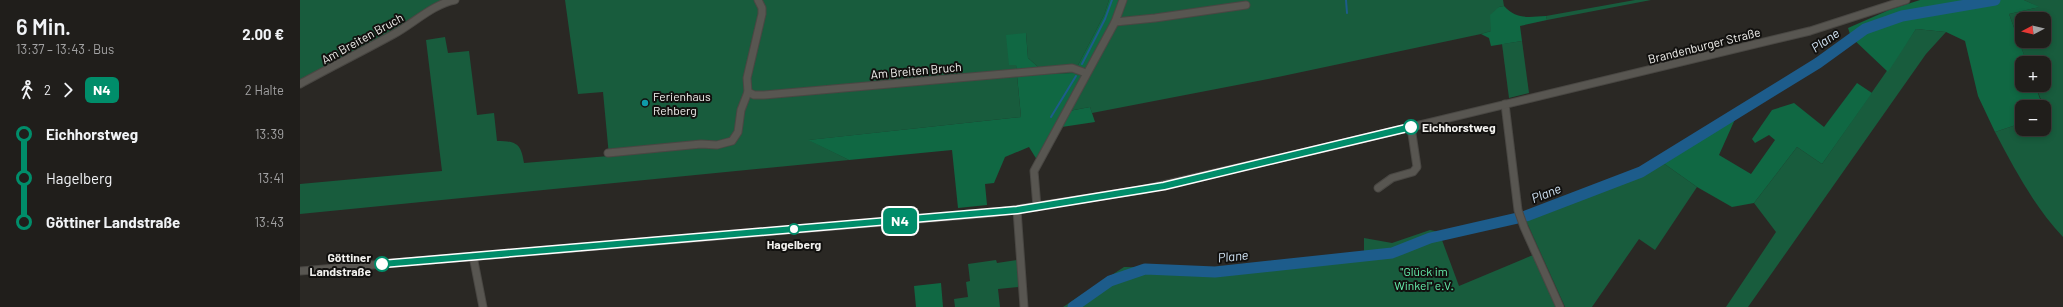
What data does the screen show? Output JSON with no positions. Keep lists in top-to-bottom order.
{
  "streets": {
    "street": ["Am Breiten Bruch", "Brandenburger Straße"]
  },
  "water": ["Plane"],
  "parks": ["\"Glück im Winkel\" e.V."],
  "places": [
    "Ferienhaus Rehberg",
    "Eichhorstweg",
    "Hagelberg",
    "Göttiner Landstraße"
  ],
  "lines": ["bus line N4"],
  "north": "left",
  "page": {
    "heading": ["6 Min.", "13:37 – 13:43 · Bus", "2.00 €"],
    "on_map": "N4",
    "map_buttons": ["+", "−"],
    "legs": ["2", "N4", "2 Halte"],
    "list": [
      {
        "name": "Eichhorstweg",
        "value": "13:39"
      },
      {
        "name": "Hagelberg",
        "value": "13:41"
      },
      {
        "name": "Göttiner Landstraße",
        "value": "13:43"
      }
    ]
  }
}
